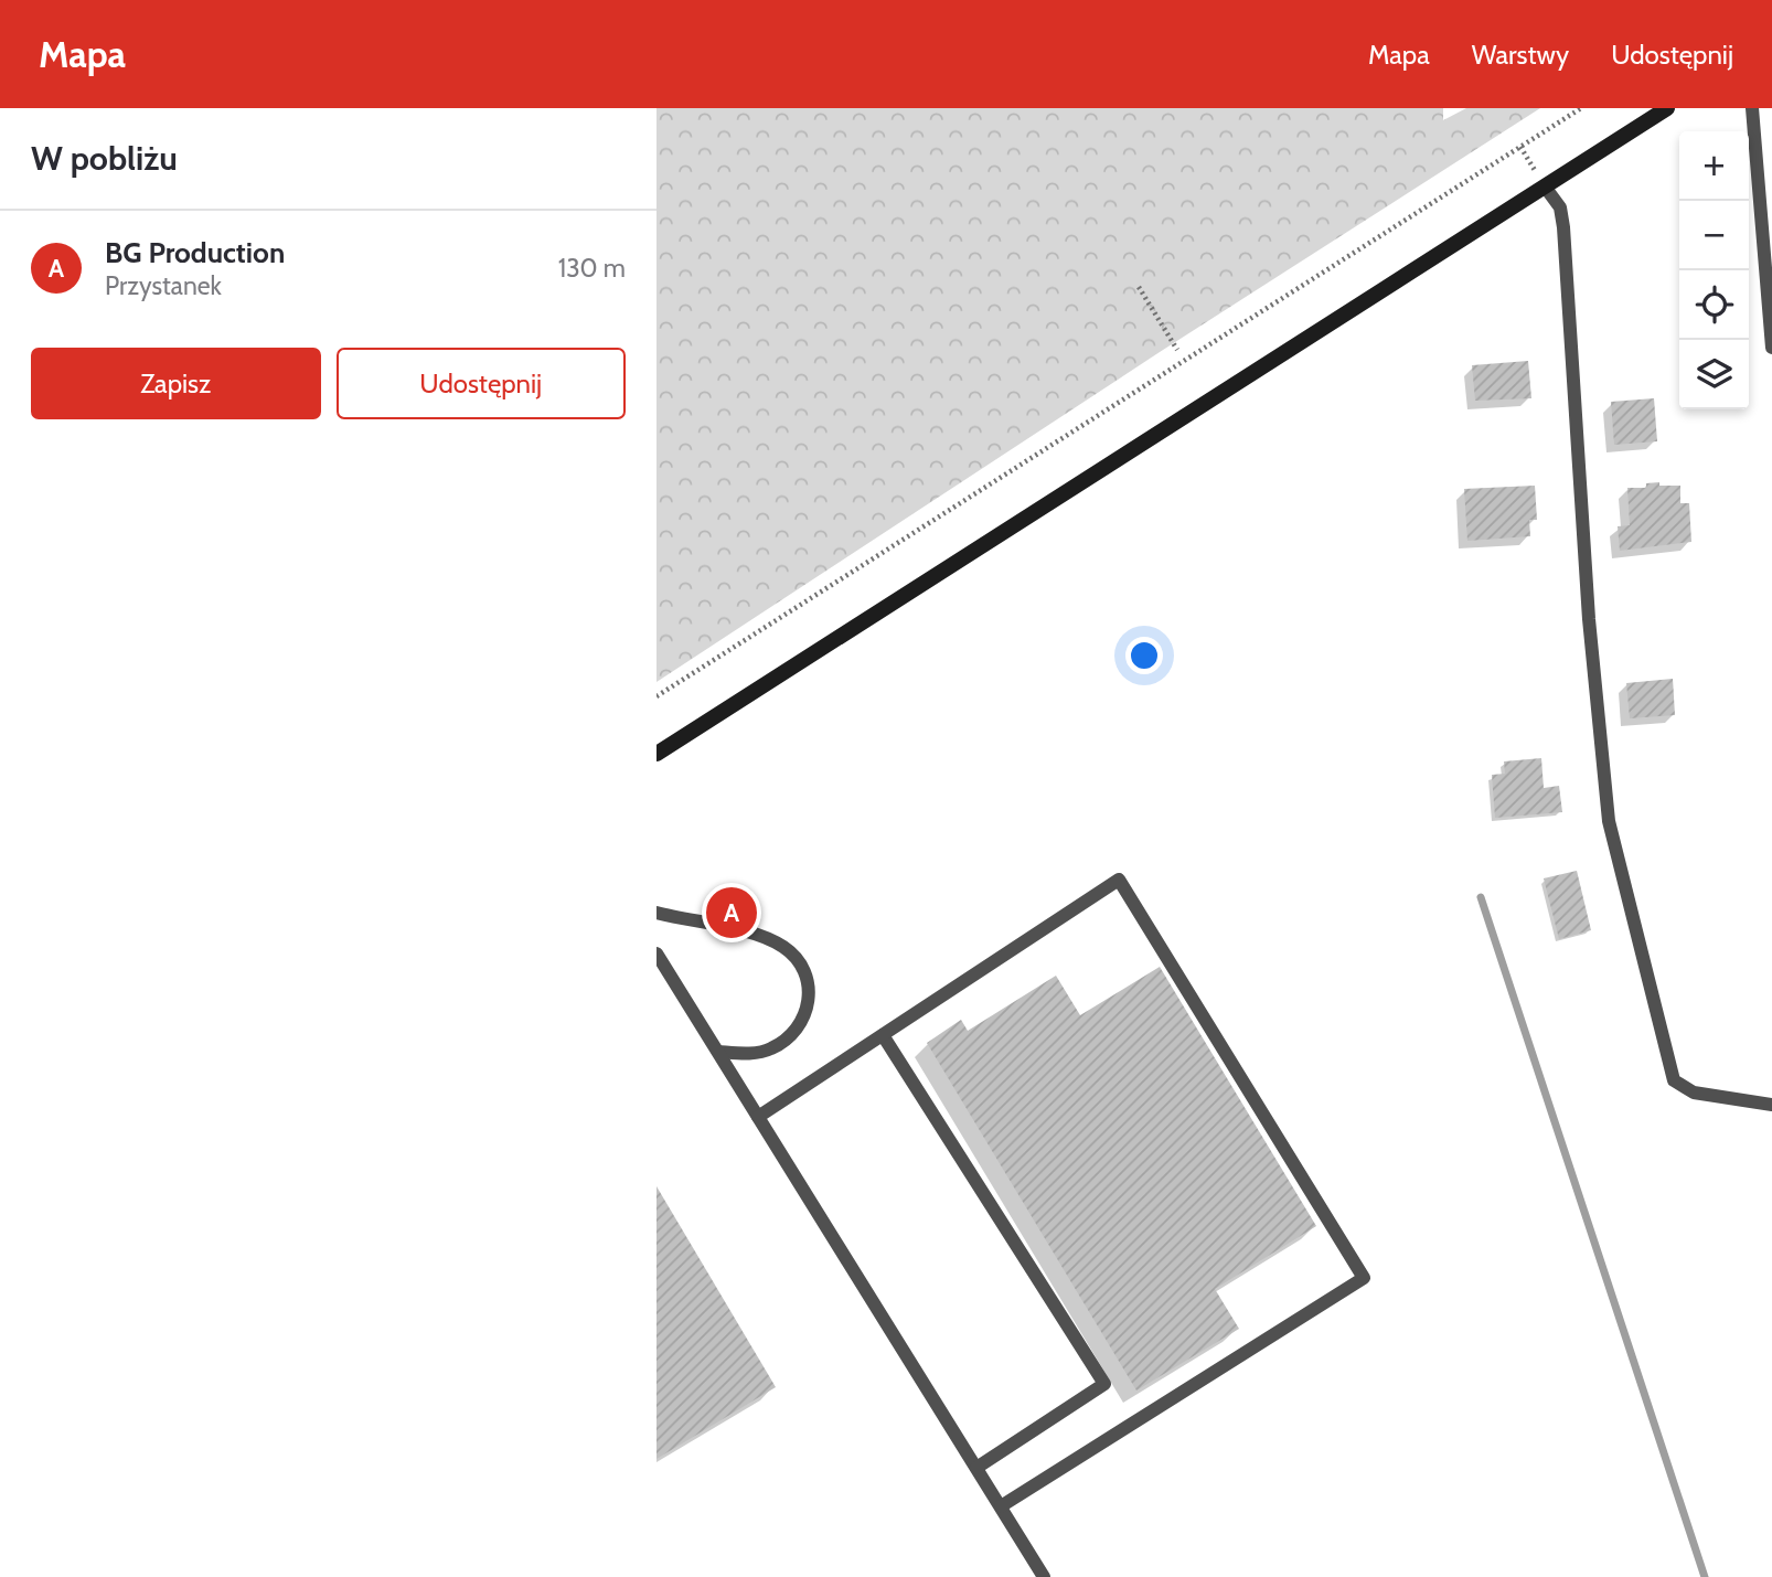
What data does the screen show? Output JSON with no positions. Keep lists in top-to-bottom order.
{
  "page": {
    "header": "Mapa",
    "nav": ["Mapa", "Warstwy", "Udostępnij"],
    "heading": "W pobliżu",
    "map_buttons": ["+", "−"],
    "list": [
      {
        "mark": "A",
        "name": "BG Production",
        "note": "Przystanek",
        "value": "130 m"
      }
    ],
    "buttons": ["Zapisz", "Udostępnij"],
    "pins": "A"
  }
}
